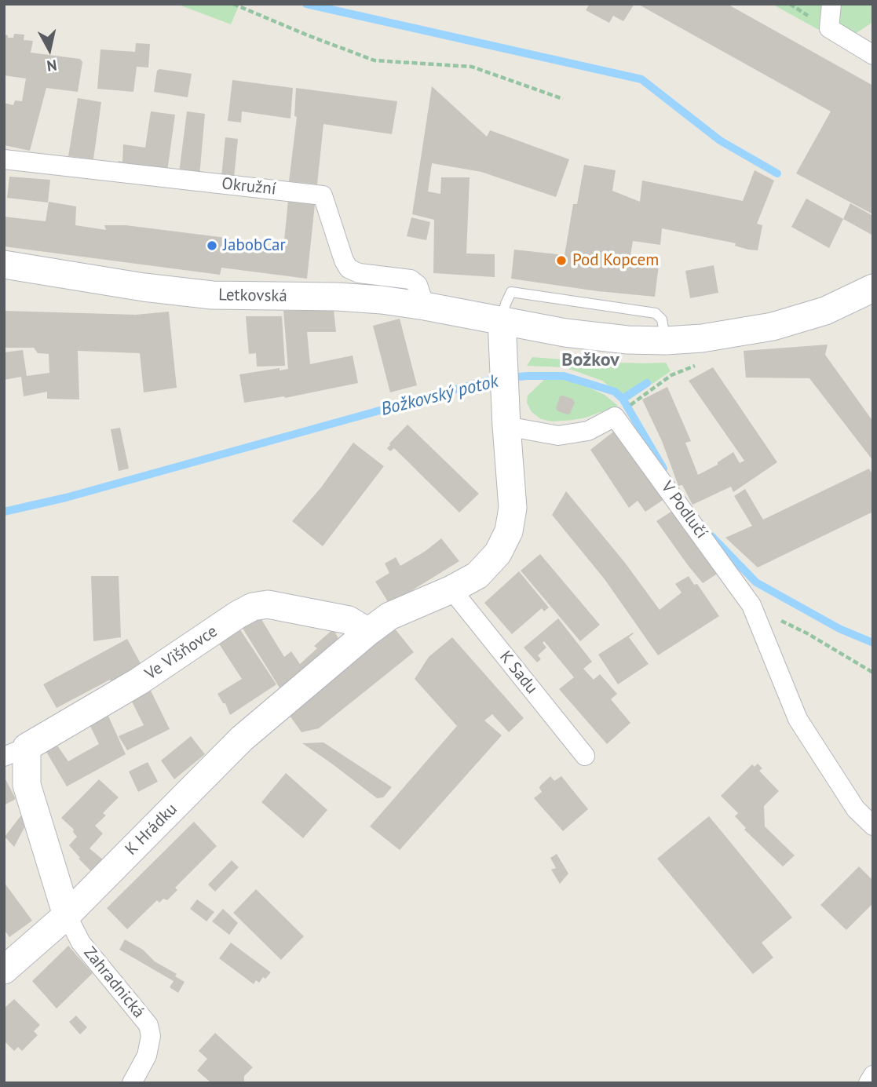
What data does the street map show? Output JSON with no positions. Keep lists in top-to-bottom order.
{
  "streets": {
    "street": [
      "Okružní",
      "Letkovská",
      "V Podlučí",
      "Ve Višňovce",
      "K Sadu",
      "K Hrádku",
      "Zahradnická"
    ]
  },
  "crossings": [
    ["Okružní", "Letkovská"],
    ["Letkovská", "K Hrádku"],
    ["V Podlučí", "K Hrádku"],
    ["Ve Višňovce", "K Hrádku"],
    ["K Sadu", "K Hrádku"],
    ["K Hrádku", "Zahradnická"]
  ],
  "districts": ["Božkov"],
  "water": ["Božkovský potok"],
  "places": ["JabobCar", "Pod Kopcem"],
  "north": "bottom"
}
